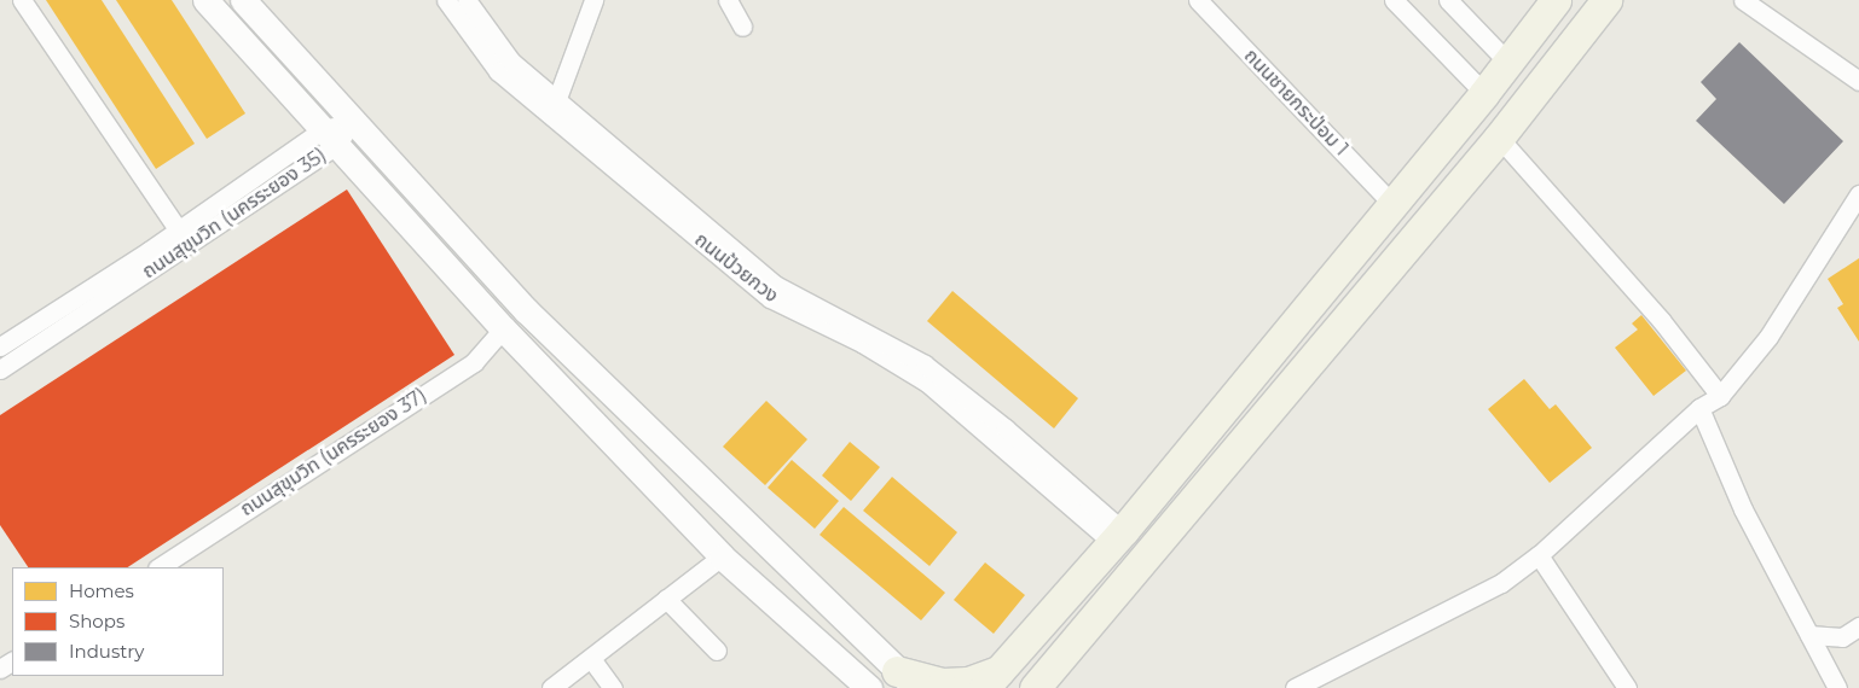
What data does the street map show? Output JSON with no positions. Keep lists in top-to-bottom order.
{
  "streets": {
    "street": [
      "ถนนชายกระป่อม 1",
      "ถนนสุขุมวิท (นครระยอง 35)",
      "ถนนป้วยกวง",
      "ถนนสุขุมวิท (นครระยอง 37)"
    ]
  },
  "legend": ["Homes", "Shops", "Industry"]
}
